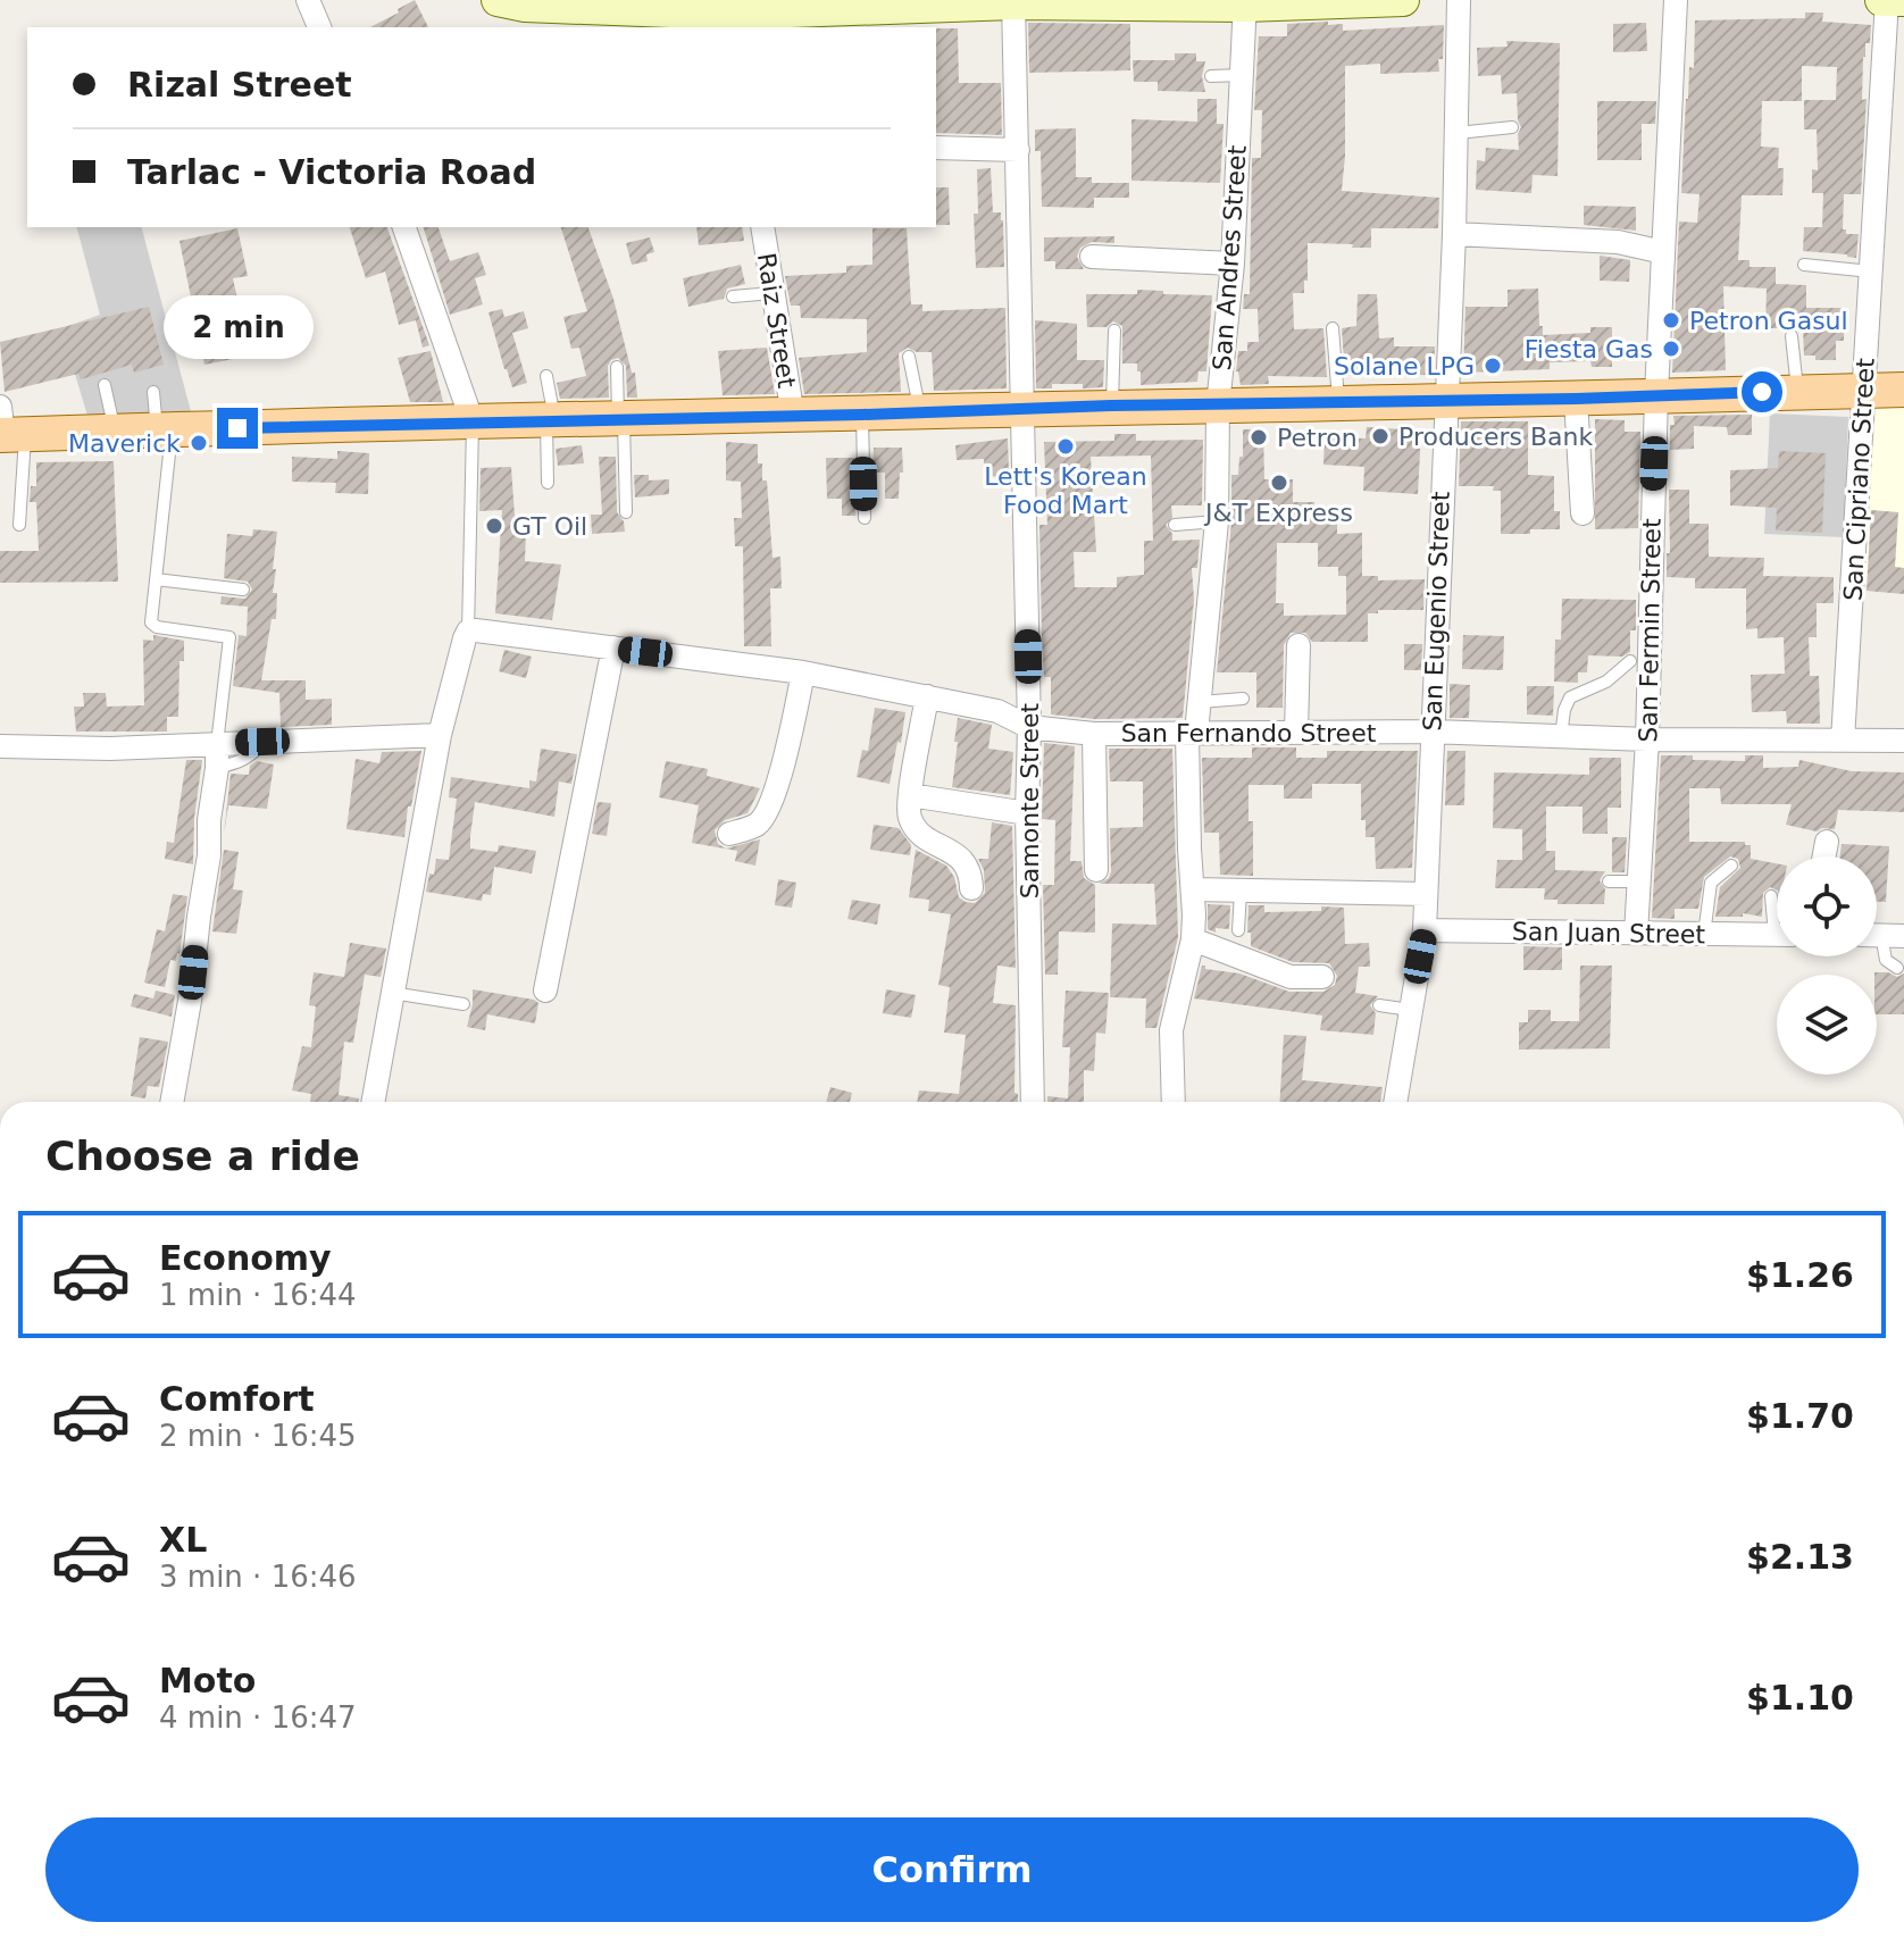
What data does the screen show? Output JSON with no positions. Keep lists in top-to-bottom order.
{
  "streets": {
    "street": [
      "San Andres Street",
      "Raiz Street",
      "San Cipriano Street",
      "San Eugenio Street",
      "San Fermin Street",
      "San Fernando Street",
      "Samonte Street",
      "San Juan Street"
    ]
  },
  "crossings": [
    ["San Andres Street", "San Fernando Street"],
    ["San Cipriano Street", "San Fernando Street"],
    ["San Eugenio Street", "San Fernando Street"],
    ["San Eugenio Street", "San Juan Street"],
    ["San Fermin Street", "San Fernando Street"],
    ["San Fermin Street", "San Juan Street"],
    ["San Fernando Street", "Samonte Street"]
  ],
  "places": [
    "Petron Gasul",
    "Fiesta Gas",
    "Solane LPG",
    "Producers Bank",
    "Petron",
    "Maverick",
    "Lett's Korean Food Mart",
    "J&T Express",
    "GT Oil"
  ],
  "page": {
    "banner": ["Rizal Street", "Tarlac - Victoria Road"],
    "bubble": "2 min",
    "heading": "Choose a ride",
    "list": [
      {
        "name": "Economy",
        "note": "1 min · 16:44",
        "value": "$1.26"
      },
      {
        "name": "Comfort",
        "note": "2 min · 16:45",
        "value": "$1.70"
      },
      {
        "name": "XL",
        "note": "3 min · 16:46",
        "value": "$2.13"
      },
      {
        "name": "Moto",
        "note": "4 min · 16:47",
        "value": "$1.10"
      }
    ],
    "buttons": "Confirm"
  }
}
